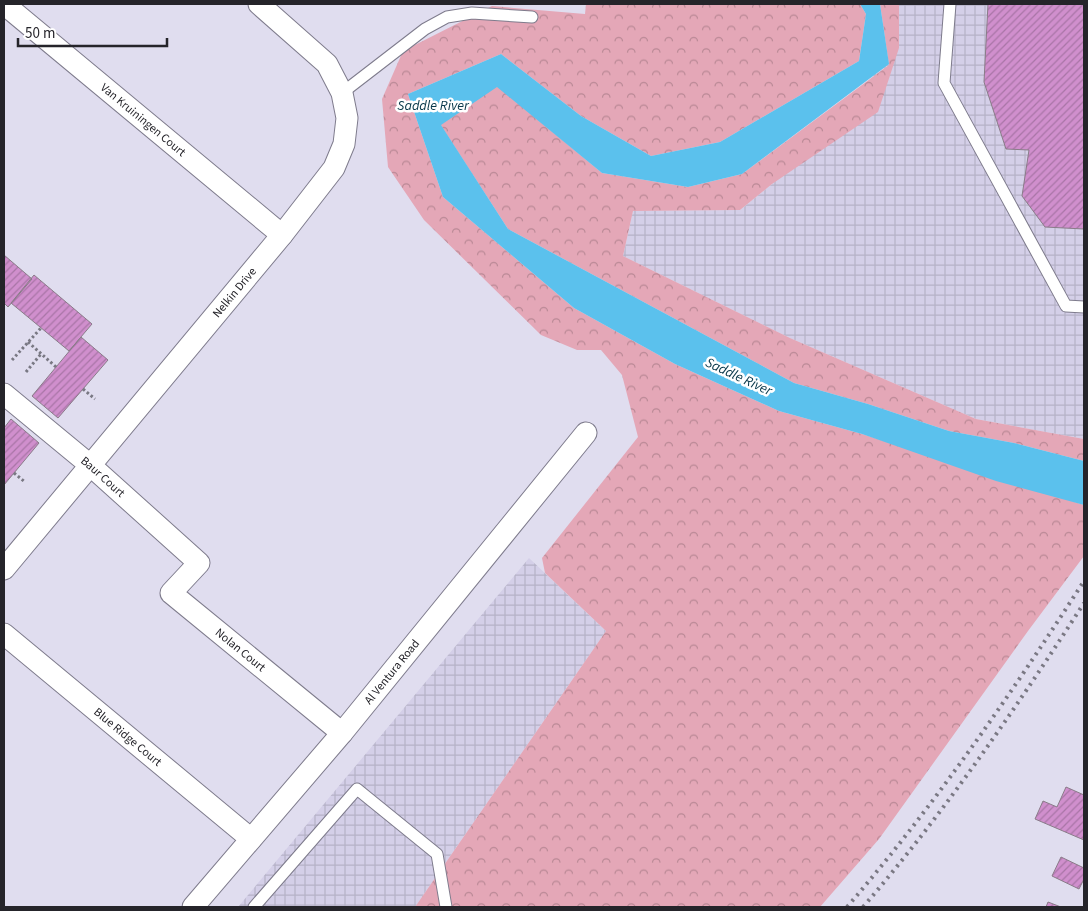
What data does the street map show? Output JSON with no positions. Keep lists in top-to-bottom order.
{
  "streets": {
    "street": [
      "Van Kruiningen Court",
      "Nelkin Drive",
      "Baur Court",
      "Nolan Court",
      "Al Ventura Road",
      "Blue Ridge Court"
    ]
  },
  "crossings": [
    ["Van Kruiningen Court", "Nelkin Drive"],
    ["Nelkin Drive", "Baur Court"],
    ["Baur Court", "Nolan Court"],
    ["Nolan Court", "Al Ventura Road"],
    ["Al Ventura Road", "Blue Ridge Court"]
  ],
  "water": ["Saddle River"],
  "scale_bar": "50 m"
}
